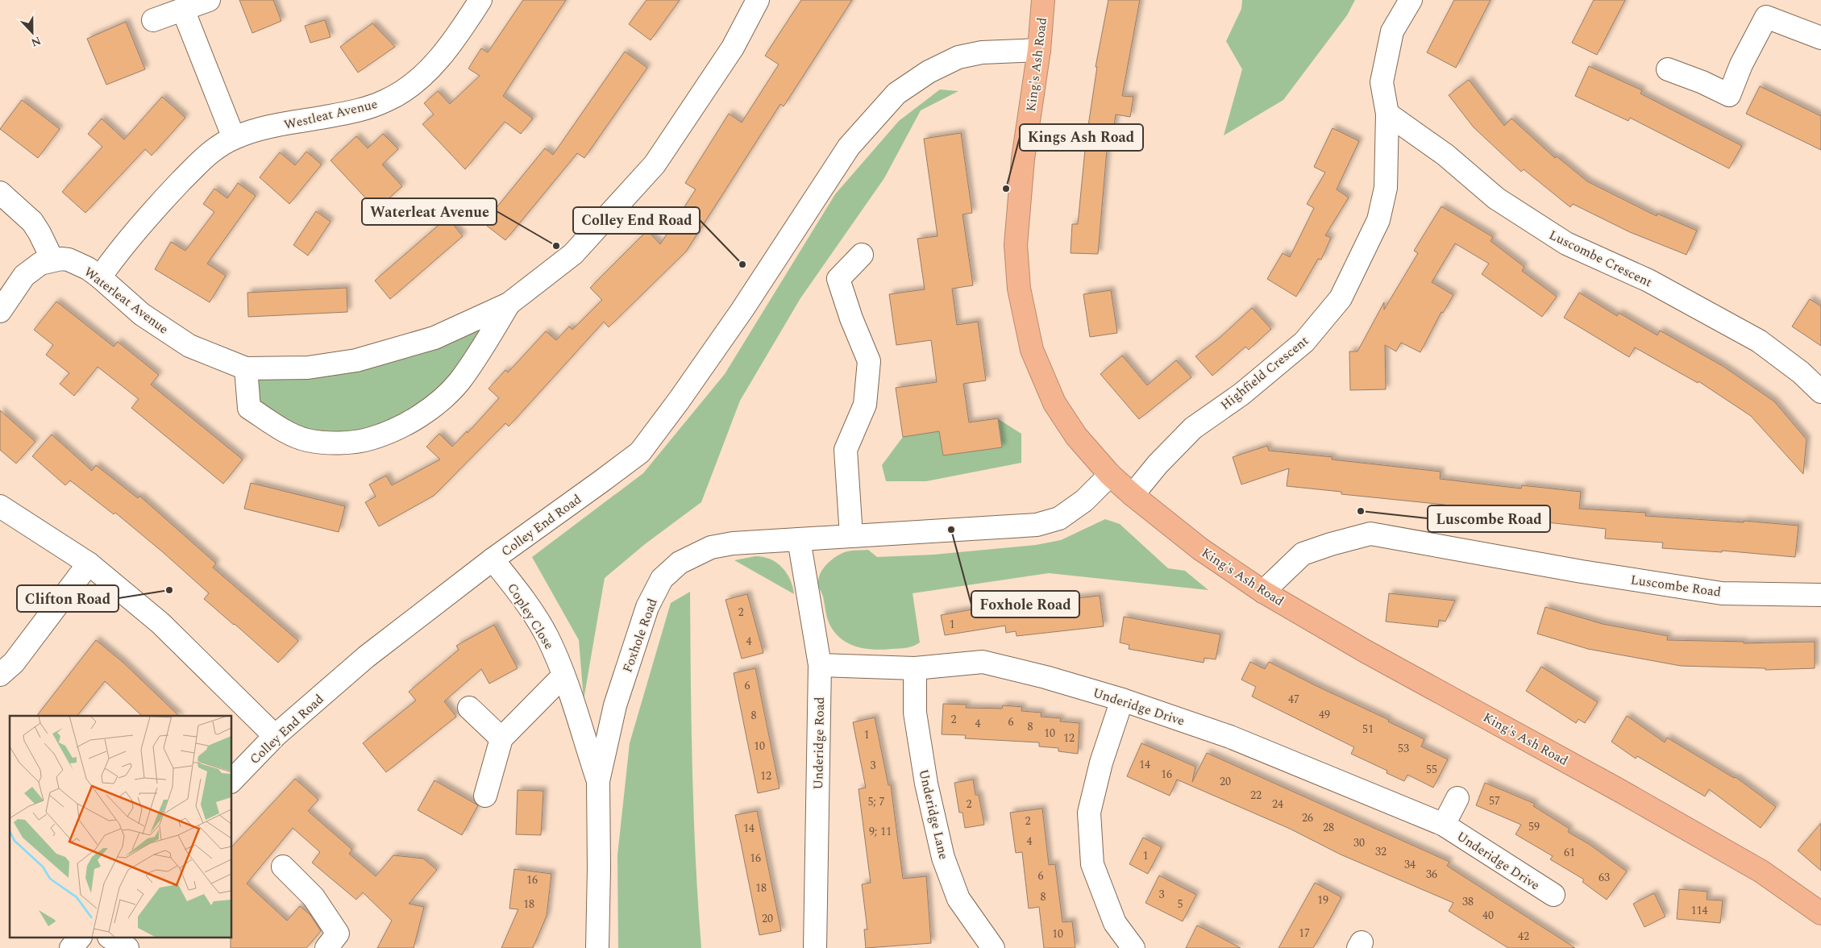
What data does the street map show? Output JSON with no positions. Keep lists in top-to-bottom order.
{
  "streets": {
    "highway": ["King's Ash Road"],
    "street": [
      "Westleat Avenue",
      "Luscombe Crescent",
      "Waterleat Avenue",
      "Highfield Crescent",
      "Colley End Road",
      "Luscombe Road",
      "Copley Close",
      "Foxhole Road",
      "Underidge Drive",
      "Underidge Road",
      "Underidge Lane"
    ]
  },
  "crossings": [
    ["King's Ash Road", "Highfield Crescent"],
    ["King's Ash Road", "Colley End Road"],
    ["King's Ash Road", "Luscombe Road"],
    ["King's Ash Road", "Foxhole Road"],
    ["Westleat Avenue", "Waterleat Avenue"],
    ["Luscombe Crescent", "Highfield Crescent"],
    ["Colley End Road", "Copley Close"],
    ["Copley Close", "Foxhole Road"],
    ["Foxhole Road", "Underidge Road"],
    ["Underidge Drive", "Underidge Road"],
    ["Underidge Drive", "Underidge Lane"]
  ],
  "places": [
    "Kings Ash Road",
    "Waterleat Avenue",
    "Colley End Road",
    "Luscombe Road",
    "Foxhole Road",
    "Clifton Road"
  ],
  "house_numbers": [
    "2",
    "1",
    "4",
    "6",
    "47",
    "49",
    "8",
    "2",
    "6",
    "4",
    "8",
    "51",
    "10",
    "1",
    "12",
    "10",
    "53",
    "14",
    "3",
    "55",
    "16",
    "12",
    "20",
    "22",
    "57",
    "5; 7",
    "2",
    "24",
    "26",
    "2",
    "59",
    "28",
    "14",
    "9; 11",
    "4",
    "30",
    "32",
    "61",
    "1",
    "16",
    "34",
    "36",
    "6",
    "63",
    "16",
    "18",
    "3",
    "8",
    "19",
    "38",
    "18",
    "5",
    "114",
    "40",
    "20",
    "17",
    "10",
    "42"
  ],
  "north": "bottom"
}
